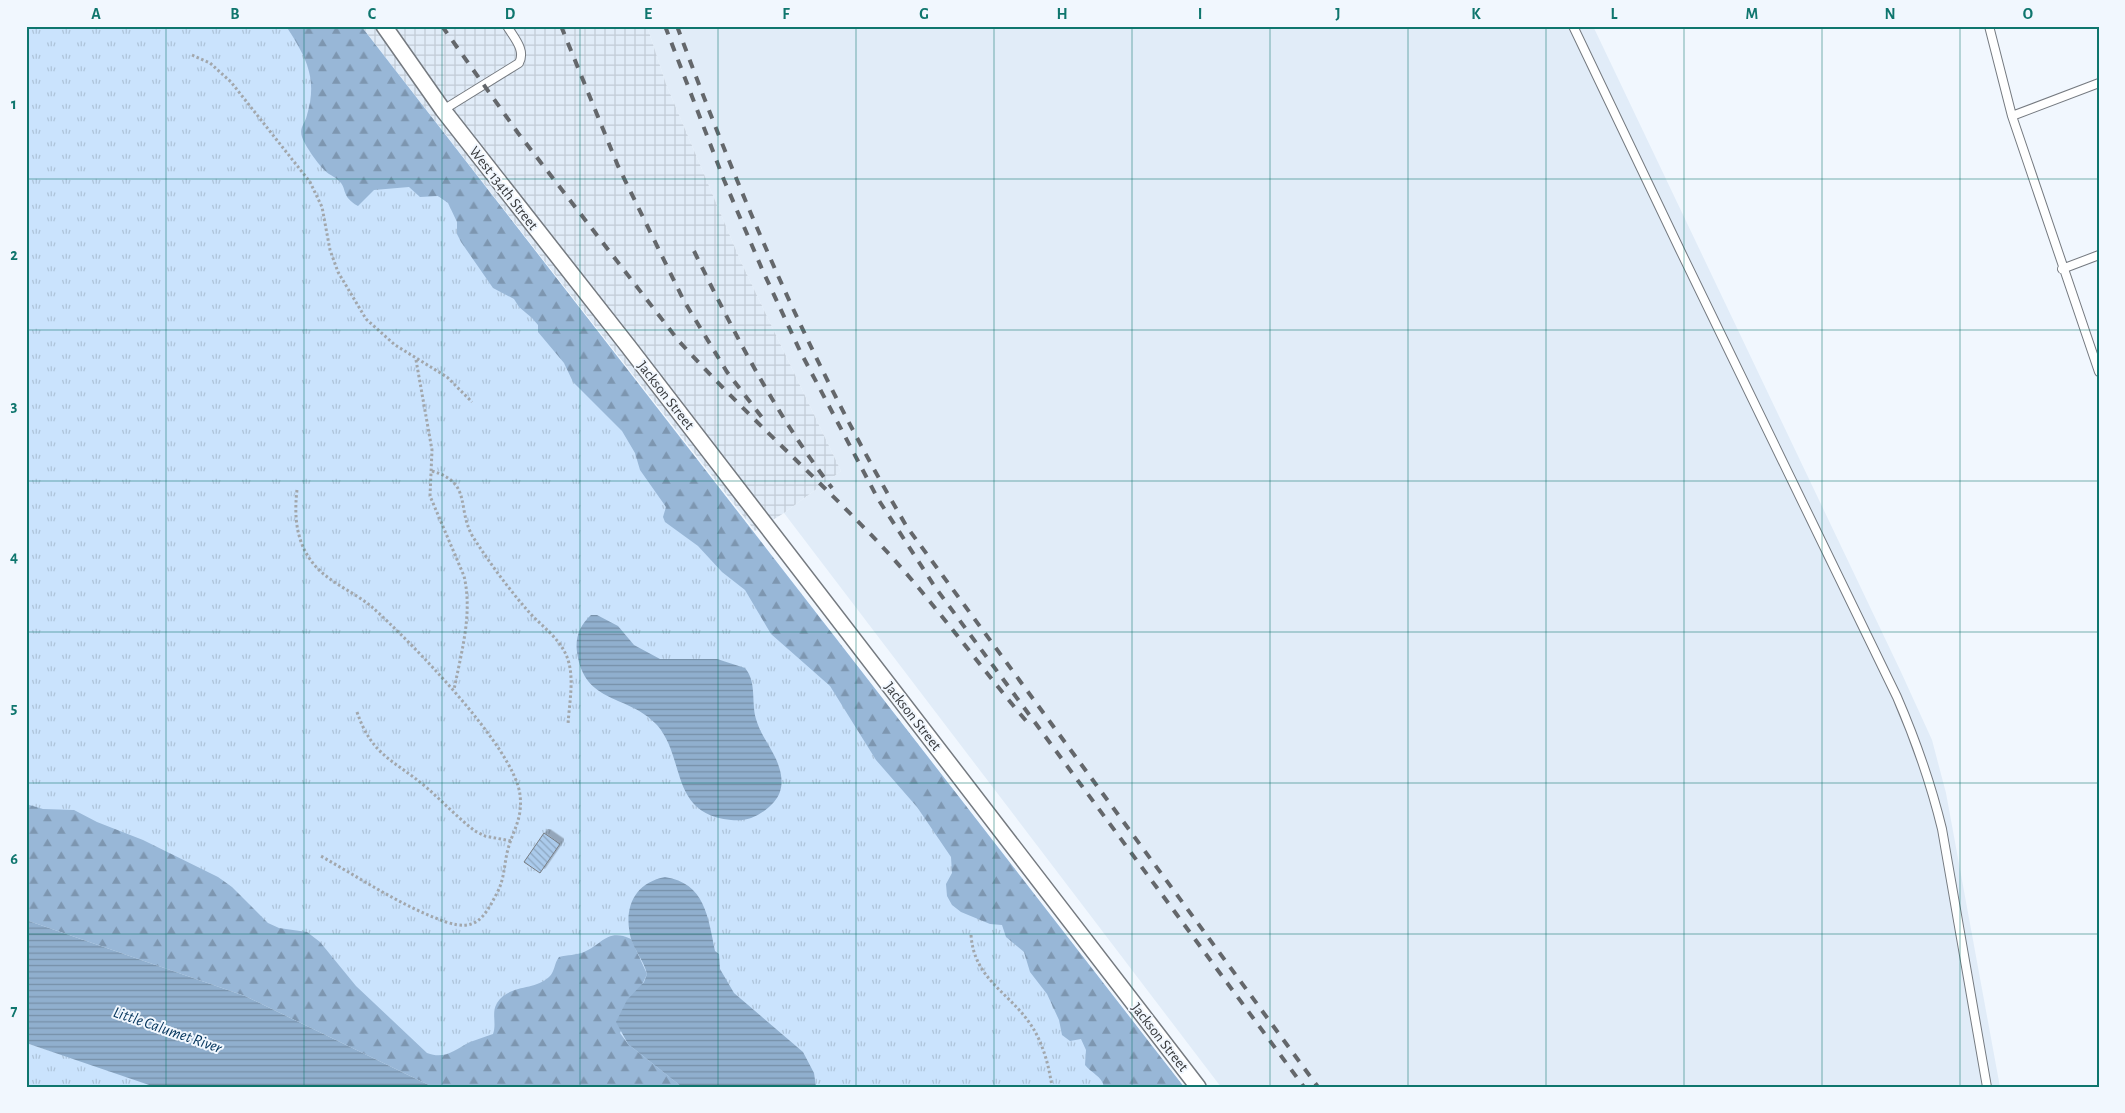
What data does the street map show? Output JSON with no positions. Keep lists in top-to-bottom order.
{
  "streets": {
    "street": ["West 134th Street", "Jackson Street"]
  },
  "crossings": [
    ["West 134th Street", "Jackson Street"]
  ],
  "water": ["Little Calumet River"],
  "grid": {
    "columns": [
      "A",
      "B",
      "C",
      "D",
      "E",
      "F",
      "G",
      "H",
      "I",
      "J",
      "K",
      "L",
      "M",
      "N",
      "O"
    ],
    "rows": [
      "1",
      "2",
      "3",
      "4",
      "5",
      "6",
      "7"
    ]
  }
}
